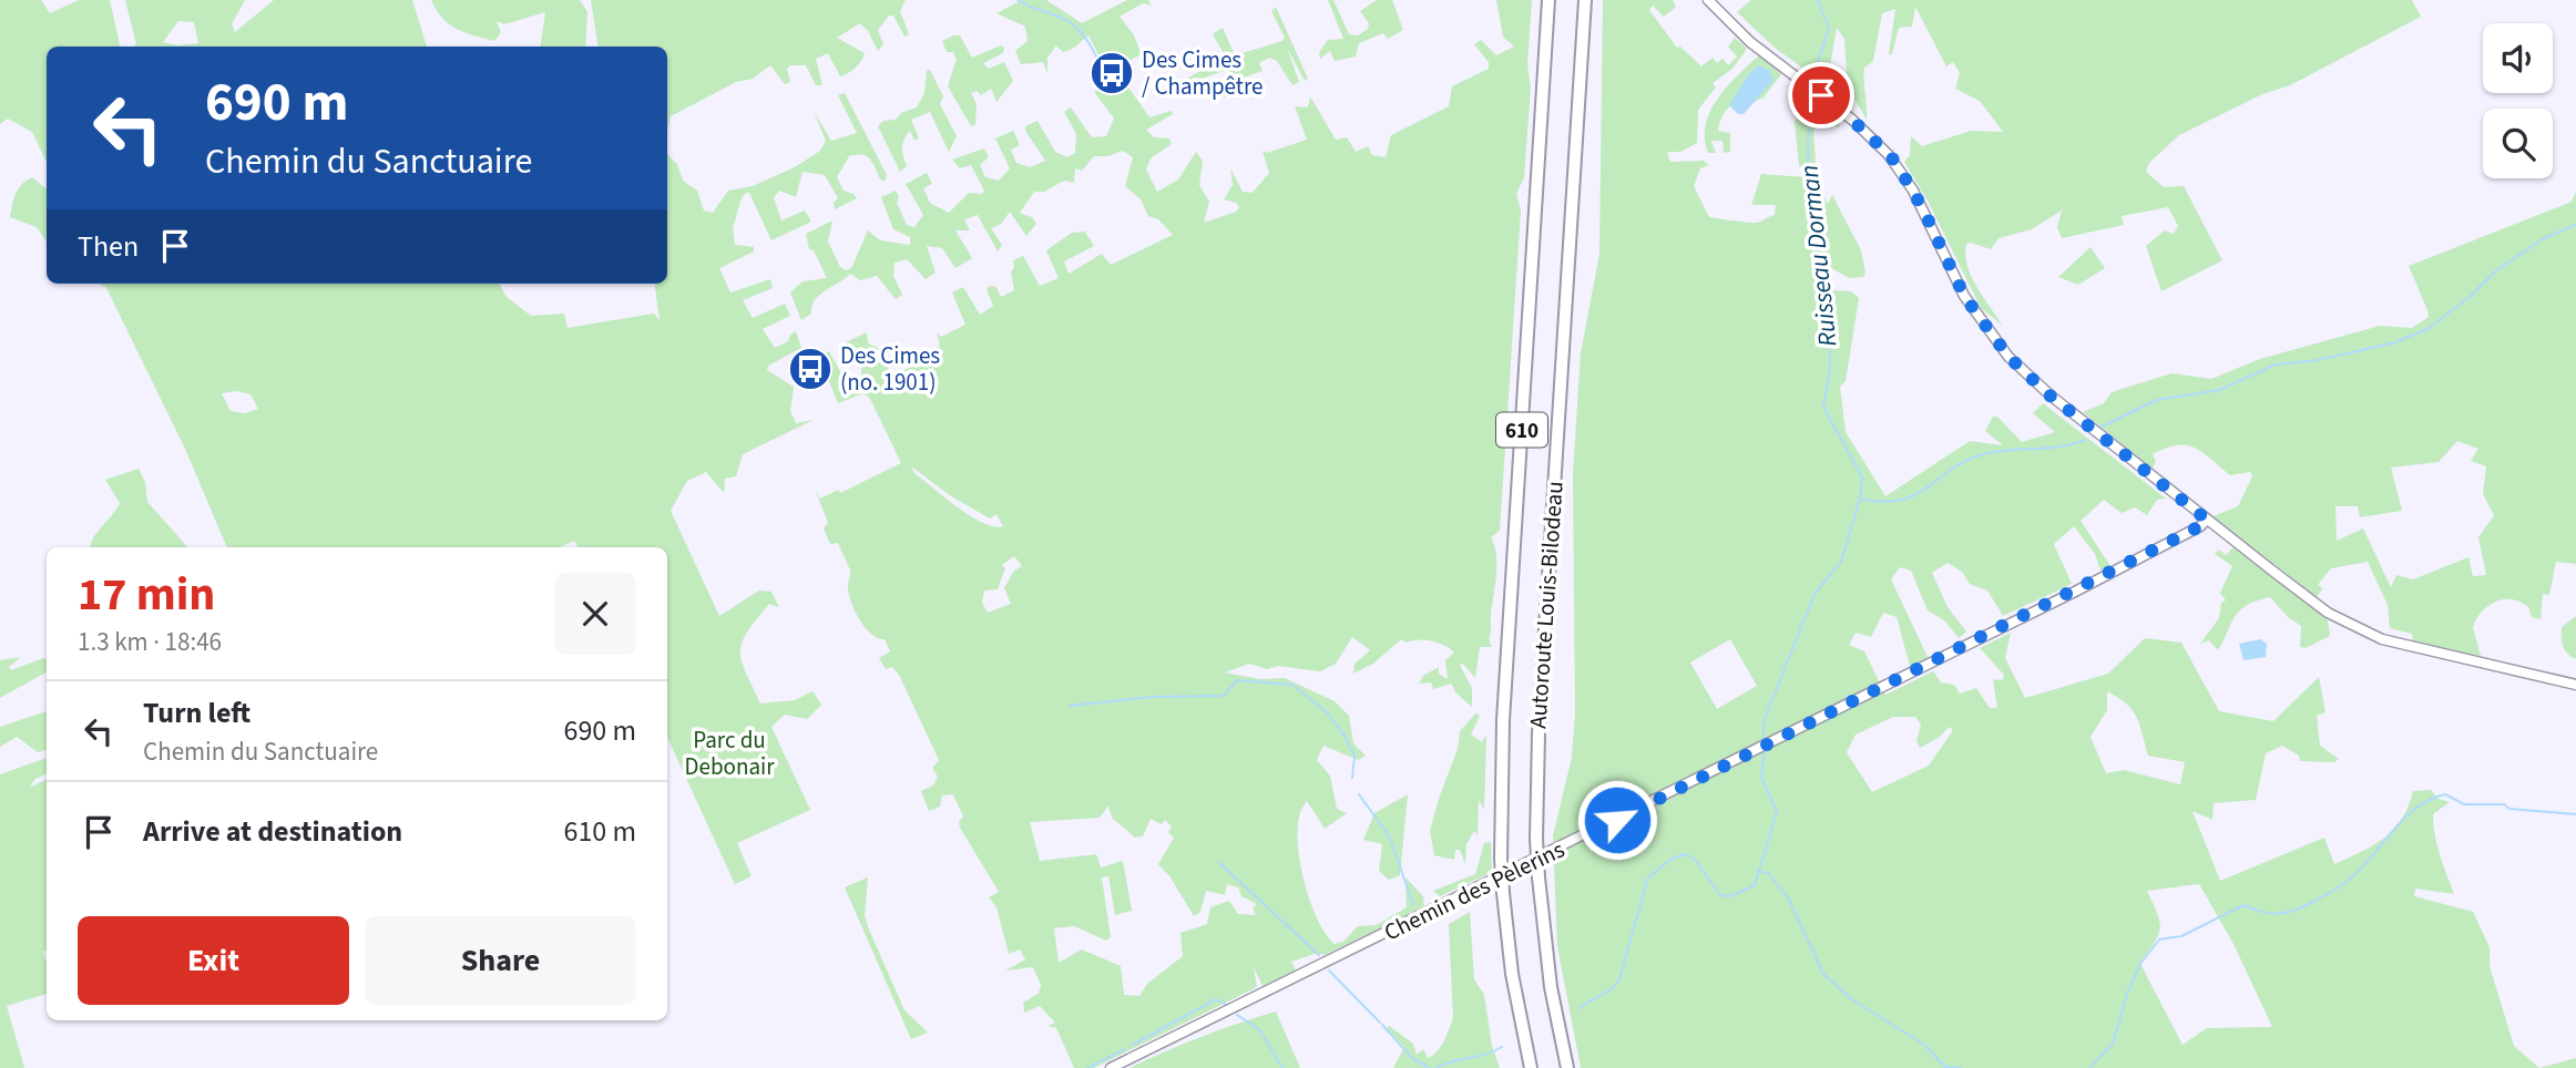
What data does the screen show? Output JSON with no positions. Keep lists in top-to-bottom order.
{
  "streets": {
    "highway": ["610", "Autoroute Louis-Bilodeau"],
    "street": ["Chemin des Pèlerins"]
  },
  "water": ["Ruisseau Dorman"],
  "parks": ["Parc du Debonair"],
  "places": {
    "bus stop": ["Des Cimes / Champêtre", "Des Cimes (no. 1901)"]
  },
  "page": {
    "turn": ["690 m", "Chemin du Sanctuaire"],
    "then": "Then",
    "heading": ["17 min", "1.3 km · 18:46"],
    "list": [
      {
        "name": "Turn left",
        "note": "Chemin du Sanctuaire",
        "value": "690 m"
      },
      {
        "name": "Arrive at destination",
        "value": "610 m"
      }
    ],
    "buttons": ["Exit", "Share"]
  }
}
